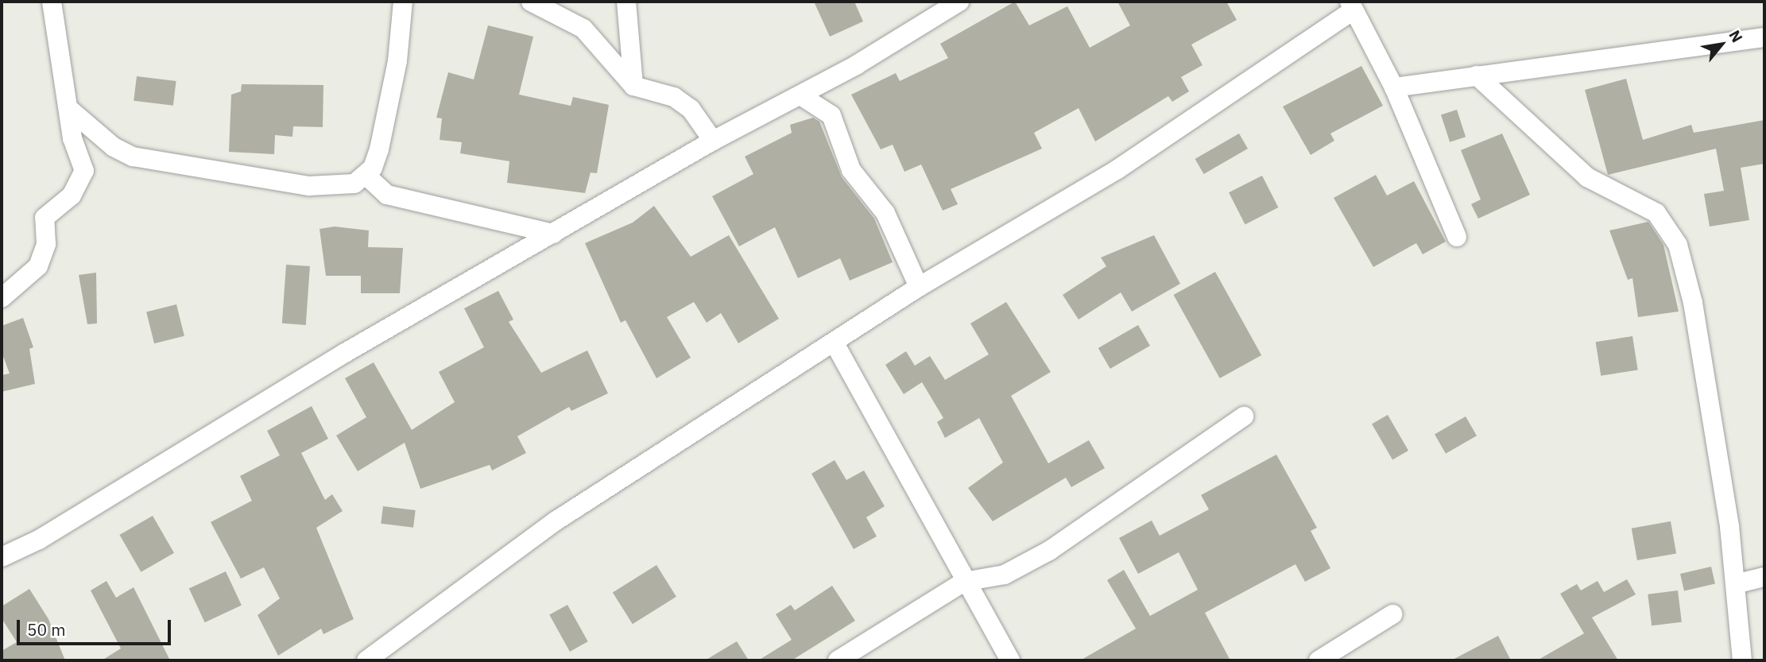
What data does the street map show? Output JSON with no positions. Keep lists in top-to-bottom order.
{
  "scale_bar": "50 m",
  "north": "top right"
}
